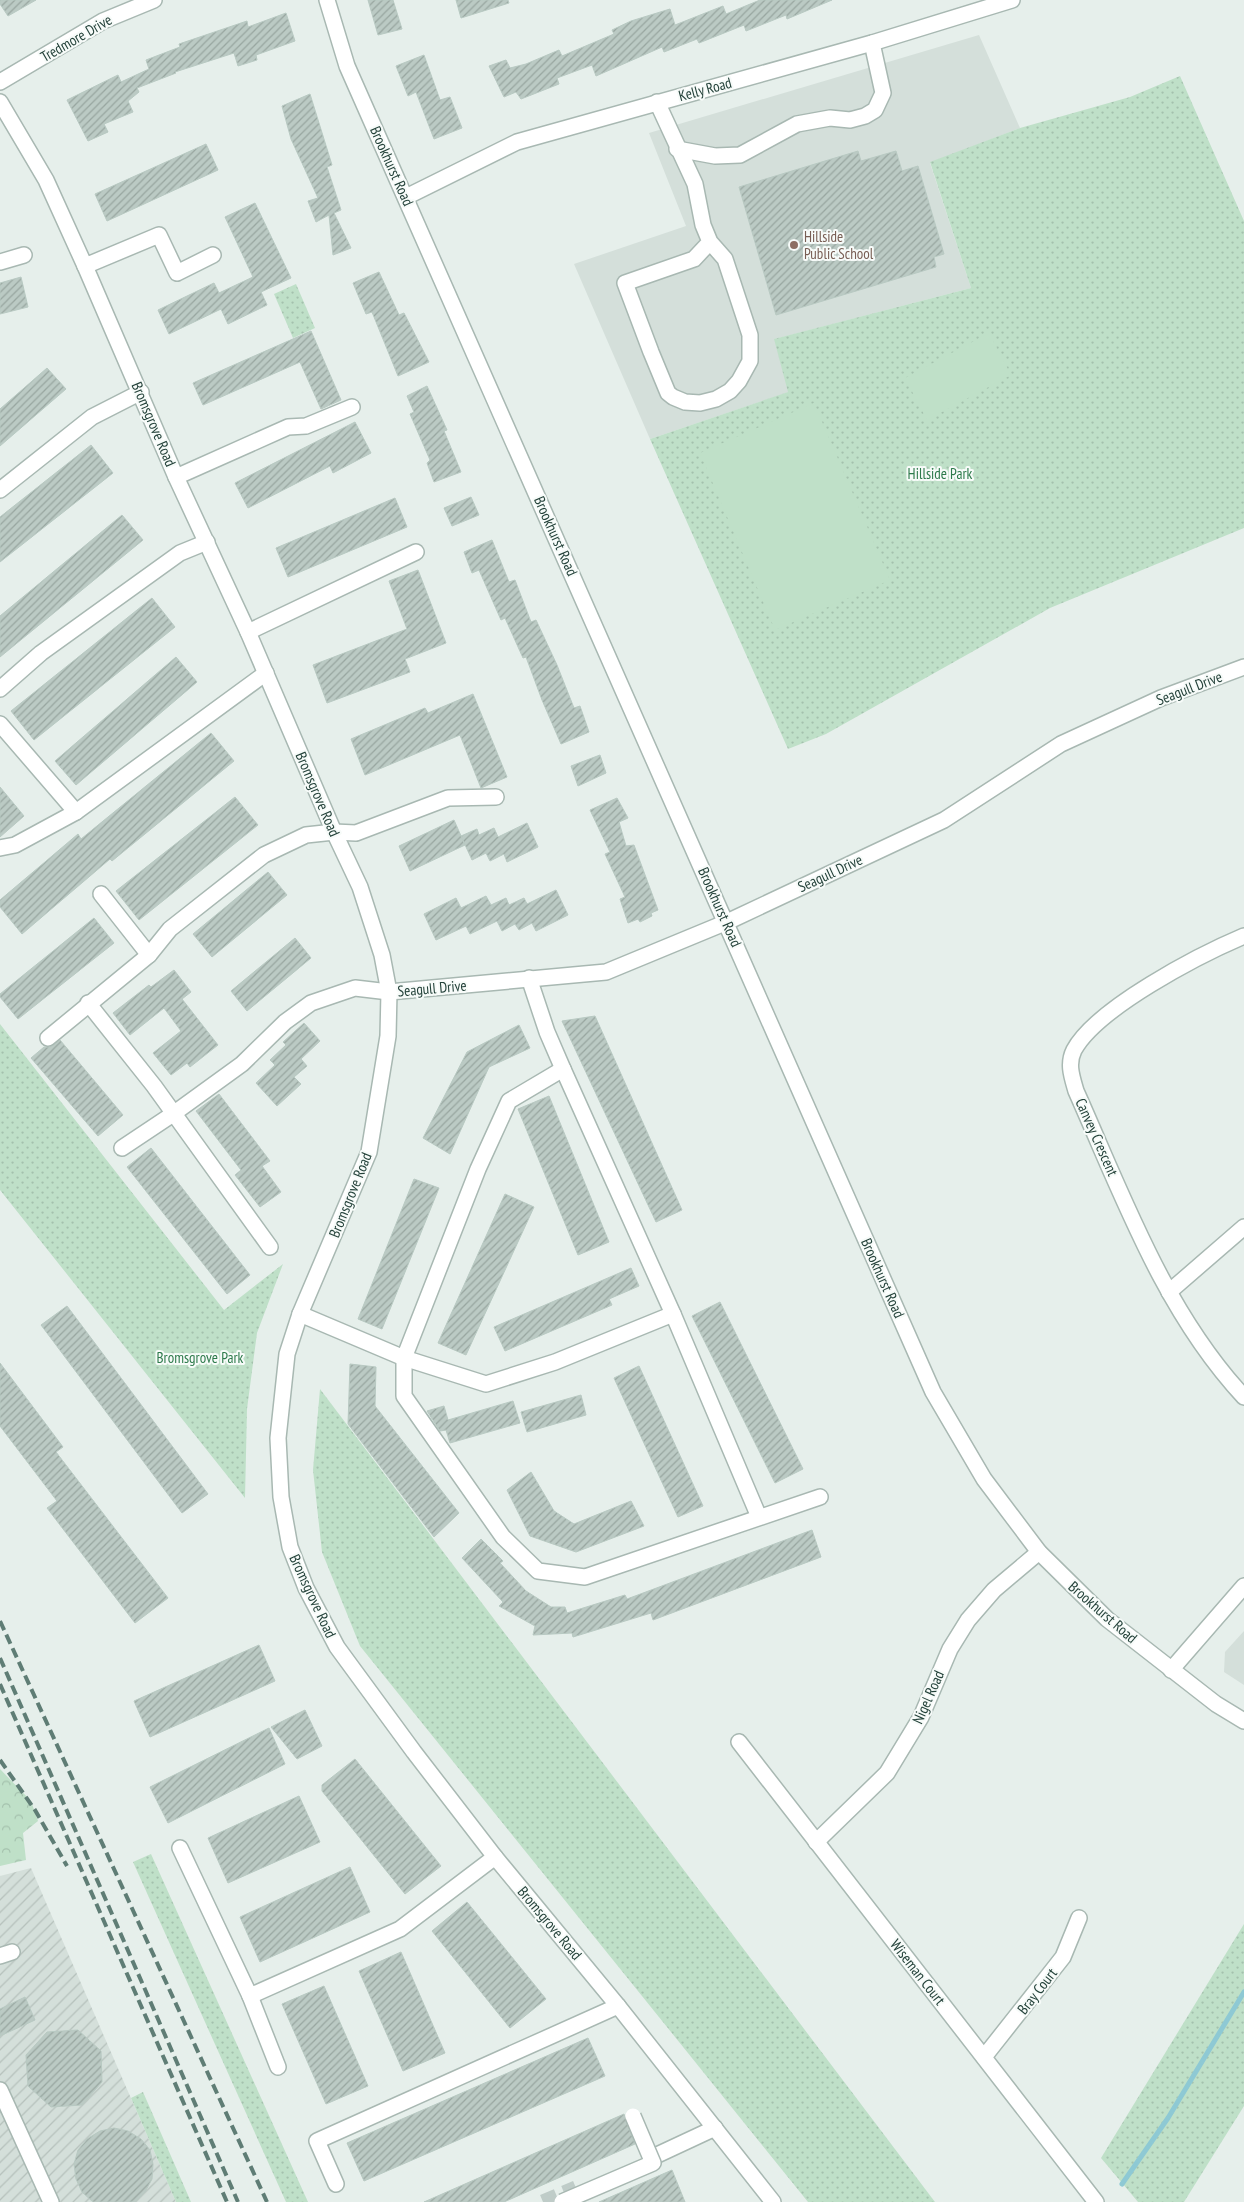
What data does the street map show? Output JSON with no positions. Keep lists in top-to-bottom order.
{
  "streets": {
    "street": [
      "Tredmore Drive",
      "Kelly Road",
      "Brookhurst Road",
      "Bromsgrove Road",
      "Seagull Drive",
      "Canvey Crescent",
      "Nigel Road",
      "Wiseman Court",
      "Bray Court"
    ]
  },
  "crossings": [
    ["Kelly Road", "Brookhurst Road"],
    ["Brookhurst Road", "Seagull Drive"],
    ["Brookhurst Road", "Nigel Road"],
    ["Bromsgrove Road", "Seagull Drive"],
    ["Nigel Road", "Wiseman Court"],
    ["Wiseman Court", "Bray Court"]
  ],
  "parks": ["Hillside Park", "Bromsgrove Park"],
  "places": ["Hillside Public School"]
}
